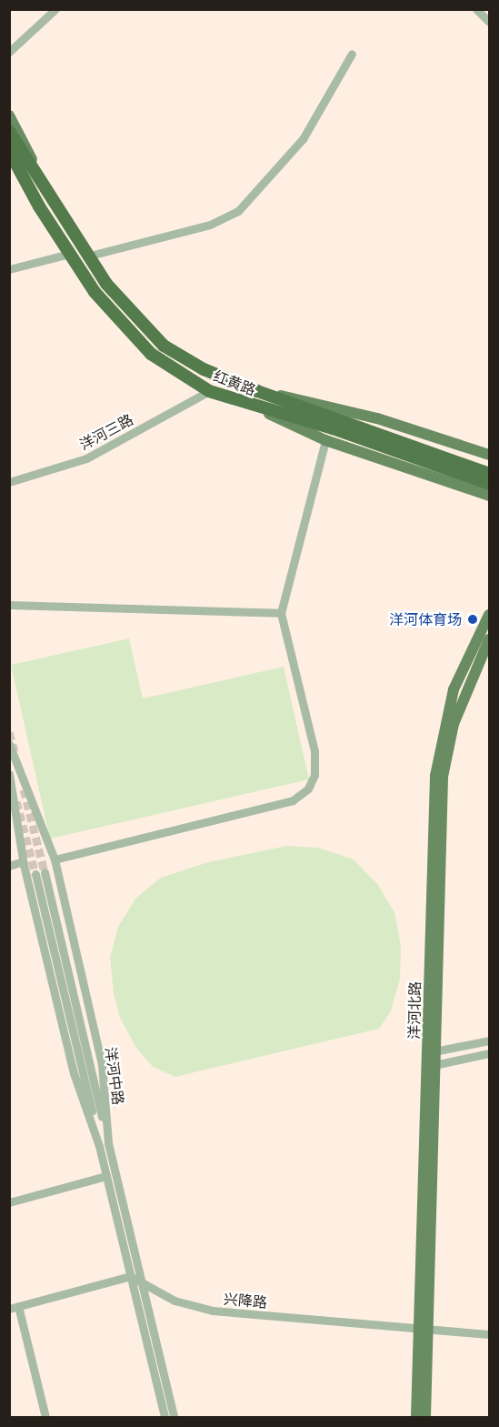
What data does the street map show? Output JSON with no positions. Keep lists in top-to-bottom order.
{
  "streets": {
    "highway": ["红黄路"],
    "main road": ["洋河北路"],
    "street": ["洋河三路", "洋河中路", "兴降路"]
  },
  "crossings": [
    ["红黄路", "洋河三路"],
    ["洋河北路", "兴降路"],
    ["洋河中路", "兴降路"]
  ],
  "places": ["洋河体育场"]
}
